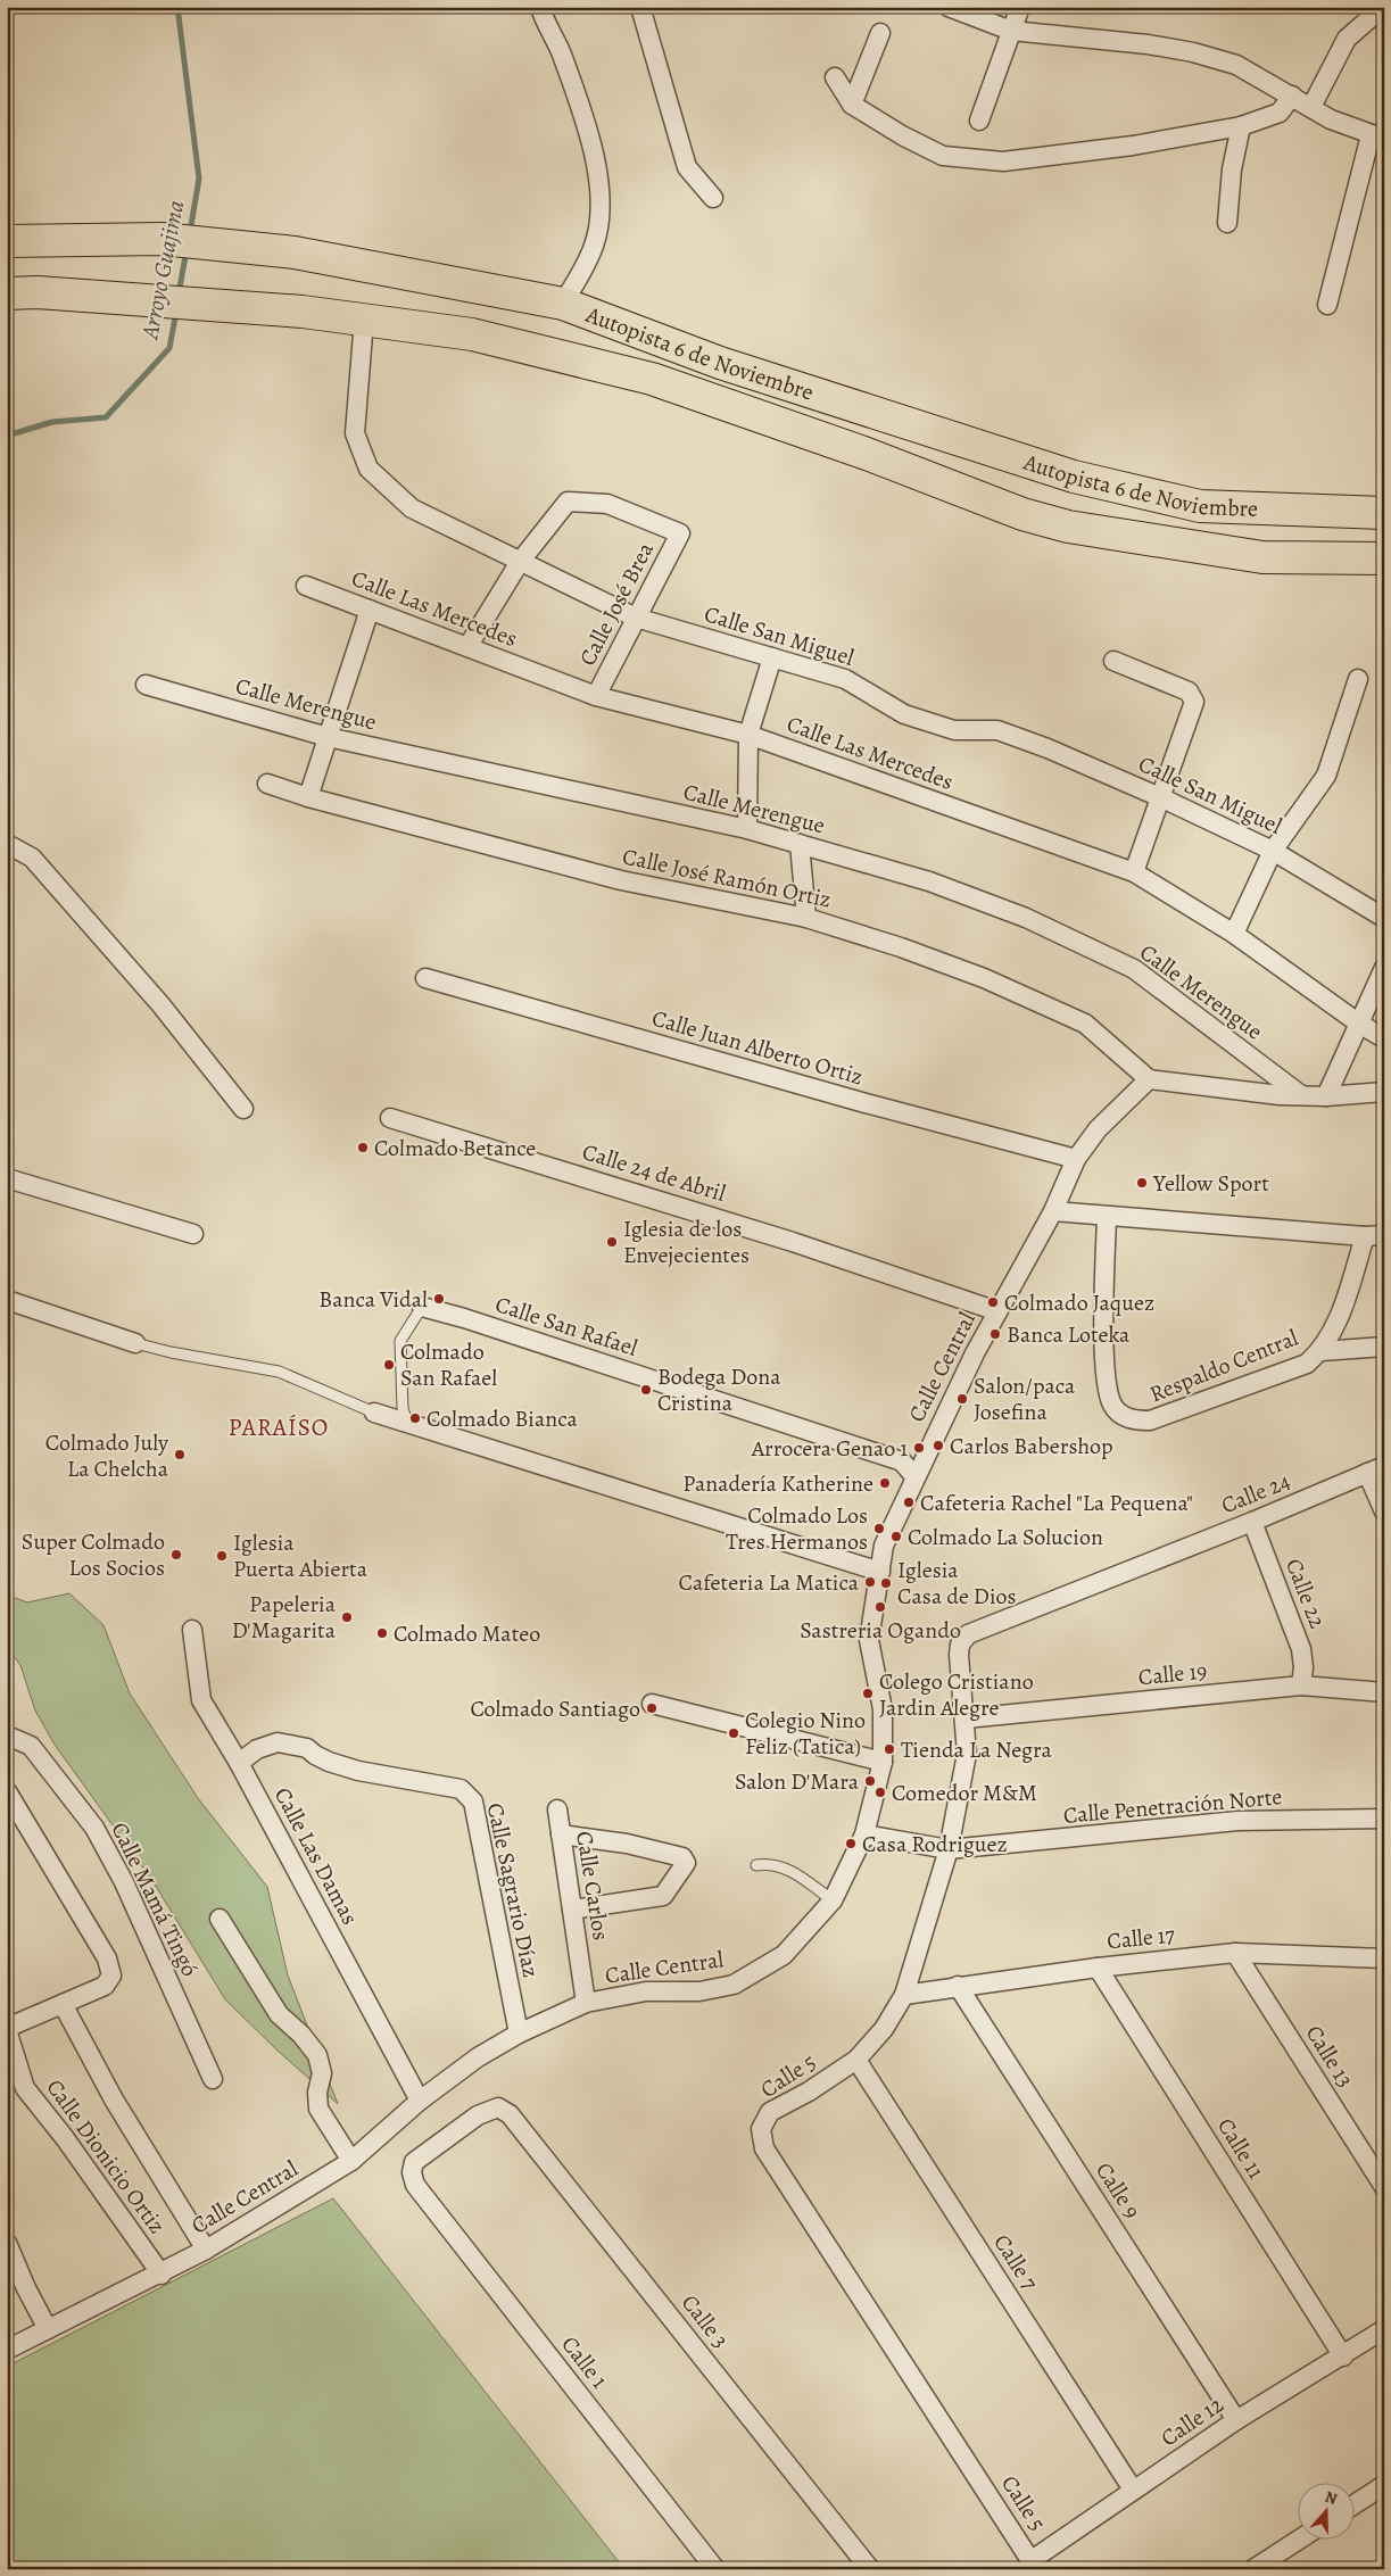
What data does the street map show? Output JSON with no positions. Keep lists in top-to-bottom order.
{
  "streets": {
    "highway": ["Autopista 6 de Noviembre"],
    "street": [
      "Calle José Brea",
      "Calle Las Mercedes",
      "Calle San Miguel",
      "Calle Merengue",
      "Calle José Ramón Ortiz",
      "Calle Juan Alberto Ortiz",
      "Calle 24 de Abril",
      "Calle San Rafael",
      "Respaldo Central",
      "Calle Central",
      "Calle 24",
      "Calle 22",
      "Calle 19",
      "Calle Penetración Norte",
      "Calle Las Damas",
      "Calle Carlos",
      "Calle Sagrario Díaz",
      "Calle Mamá Tingó",
      "Calle 17",
      "Calle 13",
      "Calle 5",
      "Calle 11",
      "Calle Dionicio Ortiz",
      "Calle 9",
      "Calle 7",
      "Calle 3",
      "Calle 1",
      "Calle 12"
    ]
  },
  "crossings": [
    ["Autopista 6 de Noviembre", "Calle San Miguel"],
    ["Calle José Brea", "Calle Las Mercedes"],
    ["Calle José Brea", "Calle San Miguel"],
    ["Calle José Ramón Ortiz", "Calle Central"],
    ["Calle Juan Alberto Ortiz", "Calle Central"],
    ["Calle 24 de Abril", "Calle Central"],
    ["Calle San Rafael", "Calle Central"],
    ["Calle Central", "Calle Penetración Norte"],
    ["Calle Central", "Calle Las Damas"],
    ["Calle Central", "Calle Carlos"],
    ["Calle Central", "Calle Sagrario Díaz"],
    ["Calle Central", "Calle Dionicio Ortiz"],
    ["Calle 24", "Calle 22"],
    ["Calle 24", "Calle 5"],
    ["Calle 22", "Calle 19"],
    ["Calle 19", "Calle 5"],
    ["Calle Penetración Norte", "Calle 5"],
    ["Calle Las Damas", "Calle Sagrario Díaz"],
    ["Calle 17", "Calle 13"],
    ["Calle 17", "Calle 5"],
    ["Calle 17", "Calle 11"],
    ["Calle 17", "Calle 9"],
    ["Calle 5", "Calle 7"],
    ["Calle 5", "Calle 12"],
    ["Calle 11", "Calle 12"],
    ["Calle 9", "Calle 12"],
    ["Calle 7", "Calle 12"],
    ["Calle 3", "Calle 1"]
  ],
  "districts": ["PARAÍSO"],
  "water": ["Arroyo Guajima"],
  "places": [
    "Colmado Betance",
    "Yellow Sport",
    "Iglesia de los Envejecientes",
    "Banca Vidal",
    "Colmado Jaquez",
    "Banca Loteka",
    "Colmado San Rafael",
    "Bodega Dona Cristina",
    "Salon/paca Josefina",
    "Colmado Bianca",
    "Carlos Babershop",
    "Arrocera Genao 1",
    "Colmado July La Chelcha",
    "Panadería Katherine",
    "Cafeteria Rachel \"La Pequena\"",
    "Colmado Los Tres Hermanos",
    "Colmado La Solucion",
    "Super Colmado Los Socios",
    "Iglesia Puerta Abierta",
    "Cafeteria La Matica",
    "Iglesia Casa de Dios",
    "Sastreria Ogando",
    "Papeleria D'Magarita",
    "Colmado Mateo",
    "Colego Cristiano Jardin Alegre",
    "Colmado Santiago",
    "Colegio Nino Feliz (Tatica)",
    "Tienda La Negra",
    "Salon D'Mara",
    "Comedor M&M",
    "Casa Rodriguez"
  ],
  "north": "top"
}
